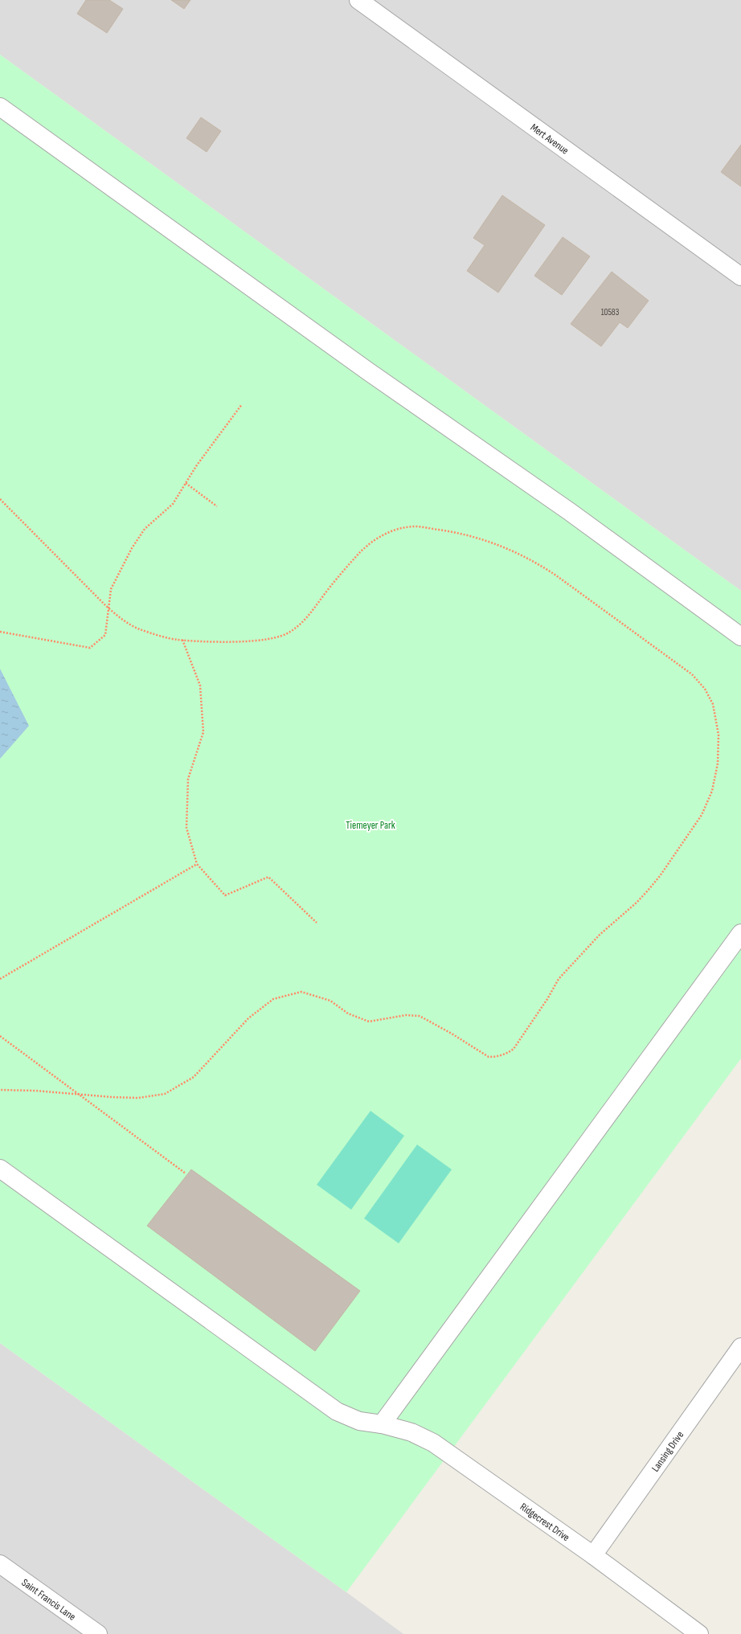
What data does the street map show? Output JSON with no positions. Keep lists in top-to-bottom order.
{
  "streets": {
    "street": [
      "Mert Avenue",
      "Lansing Drive",
      "Ridgecrest Drive",
      "Saint Francis Lane"
    ]
  },
  "crossings": [
    ["Lansing Drive", "Ridgecrest Drive"]
  ],
  "parks": ["Tiemeyer Park"],
  "house_numbers": ["10583"]
}
